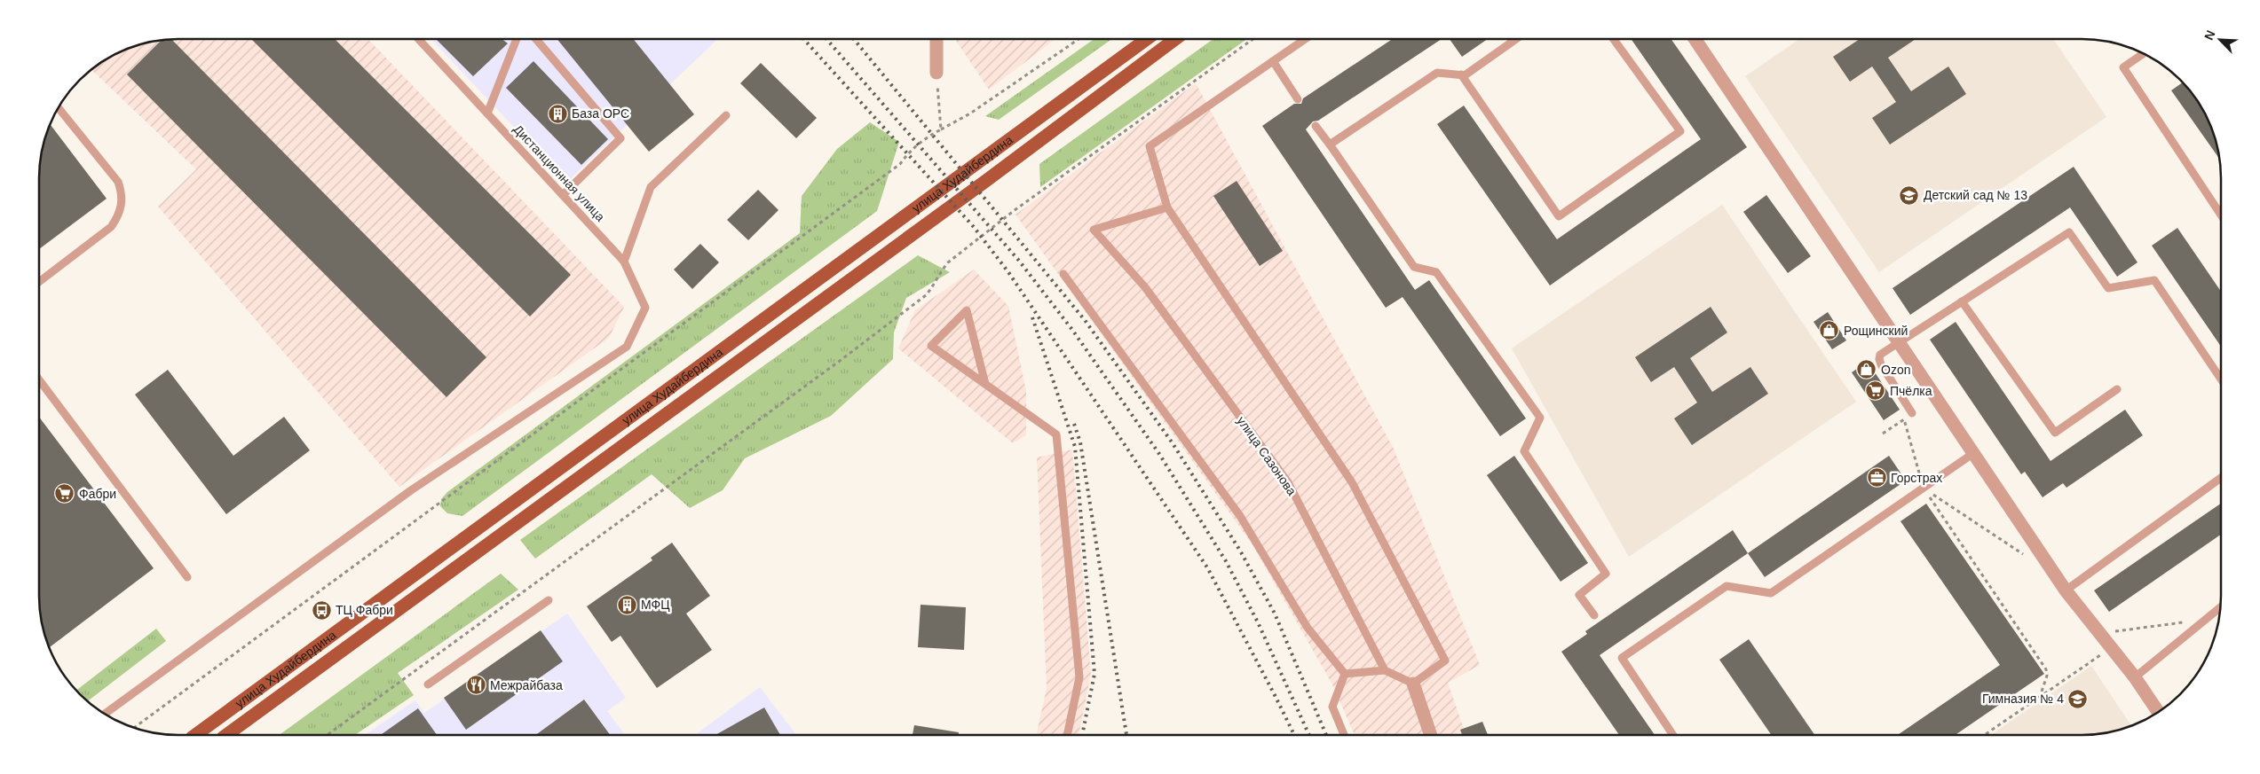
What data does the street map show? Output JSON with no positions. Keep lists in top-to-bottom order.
{
  "streets": {
    "main road": ["улица Худайбердина"],
    "lane": ["Дистанционная улица", "улица Сазонова"]
  },
  "places": {
    "building": ["База ОРС", "МФЦ"],
    "school or university": ["Детский сад № 13", "Гимназия № 4"],
    "shop": ["Рощинский", "Ozon"],
    "supermarket": ["Пчёлка", "Фабри"],
    "office": ["Горстрах"],
    "bus stop": ["ТЦ Фабри"],
    "restaurant": ["Межрайбаза"]
  },
  "north": "top left"
}
